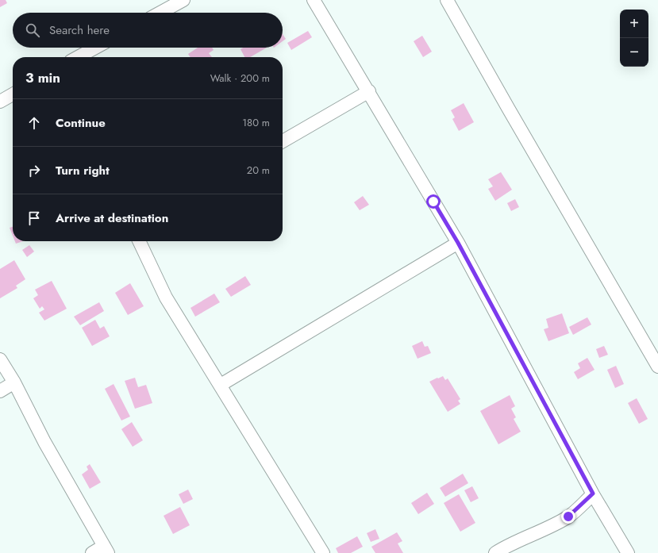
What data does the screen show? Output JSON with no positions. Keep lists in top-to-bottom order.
{
  "page": {
    "map_buttons": ["+", "−"],
    "search": "Search here",
    "heading": ["3 min", "Walk · 200 m"],
    "list": [
      ["Continue", "180 m"],
      ["Turn right", "20 m"],
      "Arrive at destination"
    ]
  }
}
